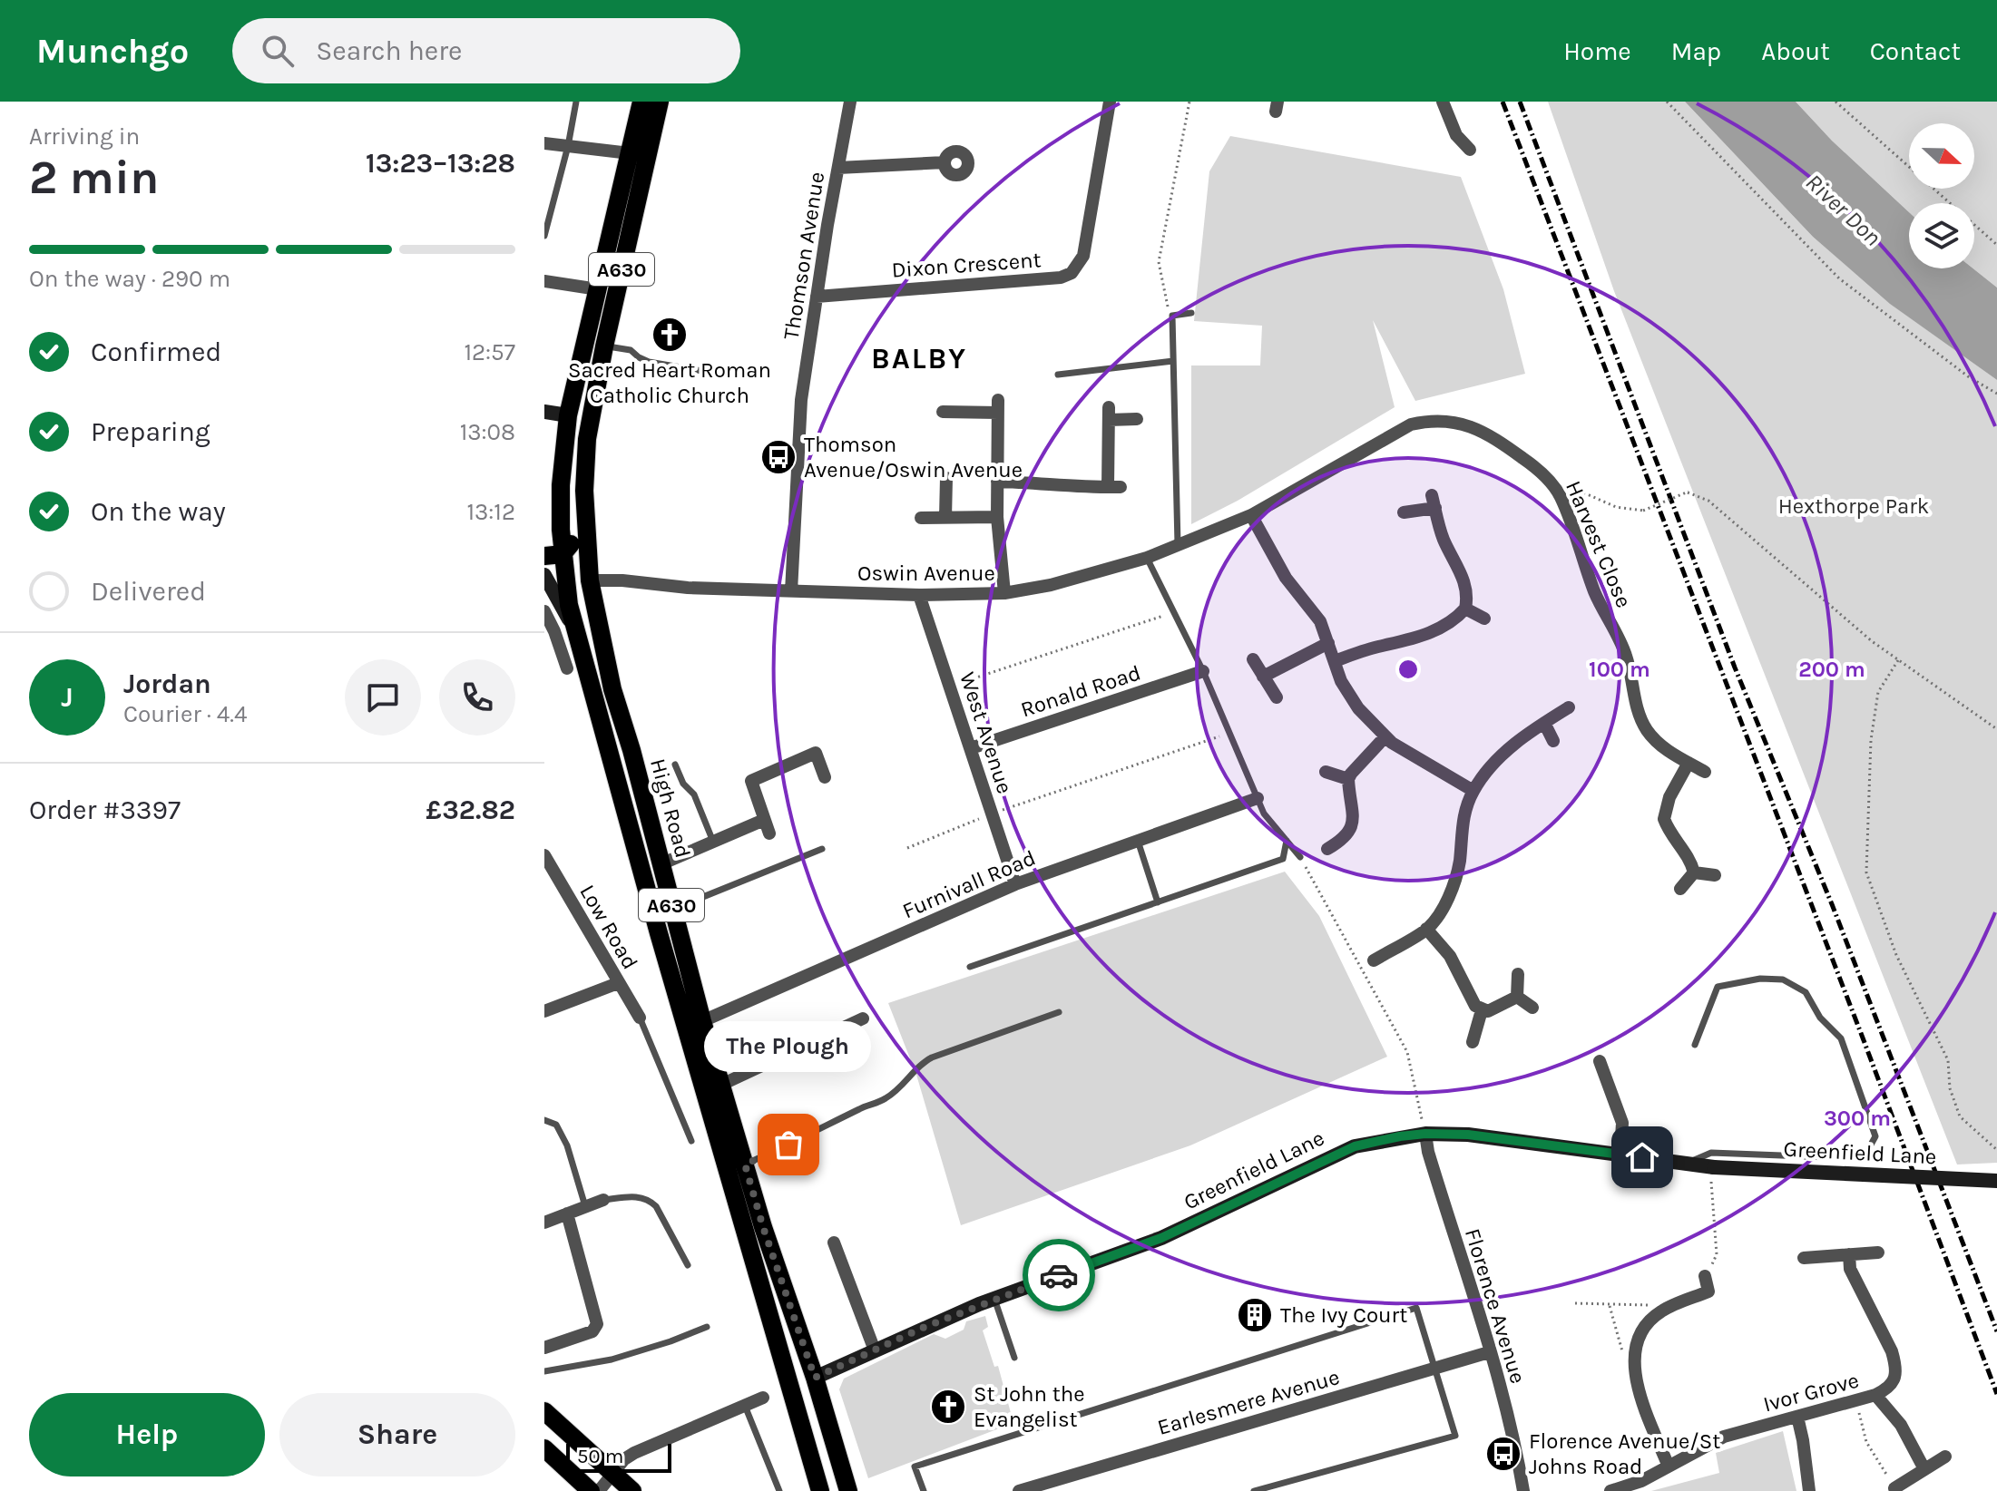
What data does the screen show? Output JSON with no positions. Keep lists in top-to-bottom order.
{
  "streets": {
    "main road": ["A630", "High Road"],
    "street": [
      "Thomson Avenue",
      "Dixon Crescent",
      "Harvest Close",
      "Oswin Avenue",
      "Ronald Road",
      "West Avenue",
      "Furnivall Road",
      "Low Road",
      "Greenfield Lane",
      "Florence Avenue",
      "Ivor Grove",
      "Earlesmere Avenue"
    ]
  },
  "crossings": [
    ["Thomson Avenue", "Dixon Crescent"],
    ["Thomson Avenue", "Oswin Avenue"],
    ["A630", "Oswin Avenue"],
    ["A630", "High Road"],
    ["Harvest Close", "Oswin Avenue"],
    ["Oswin Avenue", "West Avenue"],
    ["Oswin Avenue", "High Road"],
    ["Ronald Road", "West Avenue"],
    ["West Avenue", "Furnivall Road"],
    ["High Road", "Furnivall Road"],
    ["High Road", "Greenfield Lane"],
    ["Greenfield Lane", "Florence Avenue"],
    ["Florence Avenue", "Earlesmere Avenue"]
  ],
  "districts": ["BALBY"],
  "water": ["River Don"],
  "parks": ["Hexthorpe Park"],
  "places": {
    "church": ["Sacred Heart Roman Catholic Church", "St John the Evangelist"],
    "bus stop": ["Thomson Avenue/Oswin Avenue", "Florence Avenue/St Johns Road"],
    "other": ["The Plough"],
    "building": ["The Ivy Court"]
  },
  "scale_bar": "50 m",
  "north": "right",
  "page": {
    "header": "Munchgo",
    "search": "Search here",
    "nav": [
      "Home",
      "Map",
      "About",
      "Contact"
    ],
    "heading": ["2 min", "Arriving in", "13:23–13:28"],
    "panel": [
      "Jordan",
      "Courier · 4.4",
      "Order #3397",
      "£32.82"
    ],
    "bar": "On the way · 290 m",
    "list": [
      ["Confirmed", "12:57"],
      ["Preparing", "13:08"],
      ["On the way", "13:12"],
      "Delivered"
    ],
    "round": "J",
    "bubble": "The Plough",
    "buttons": ["Help", "Share"],
    "scale": "50 m"
  },
  "rings": ["100 m", "200 m", "300 m"]
}
